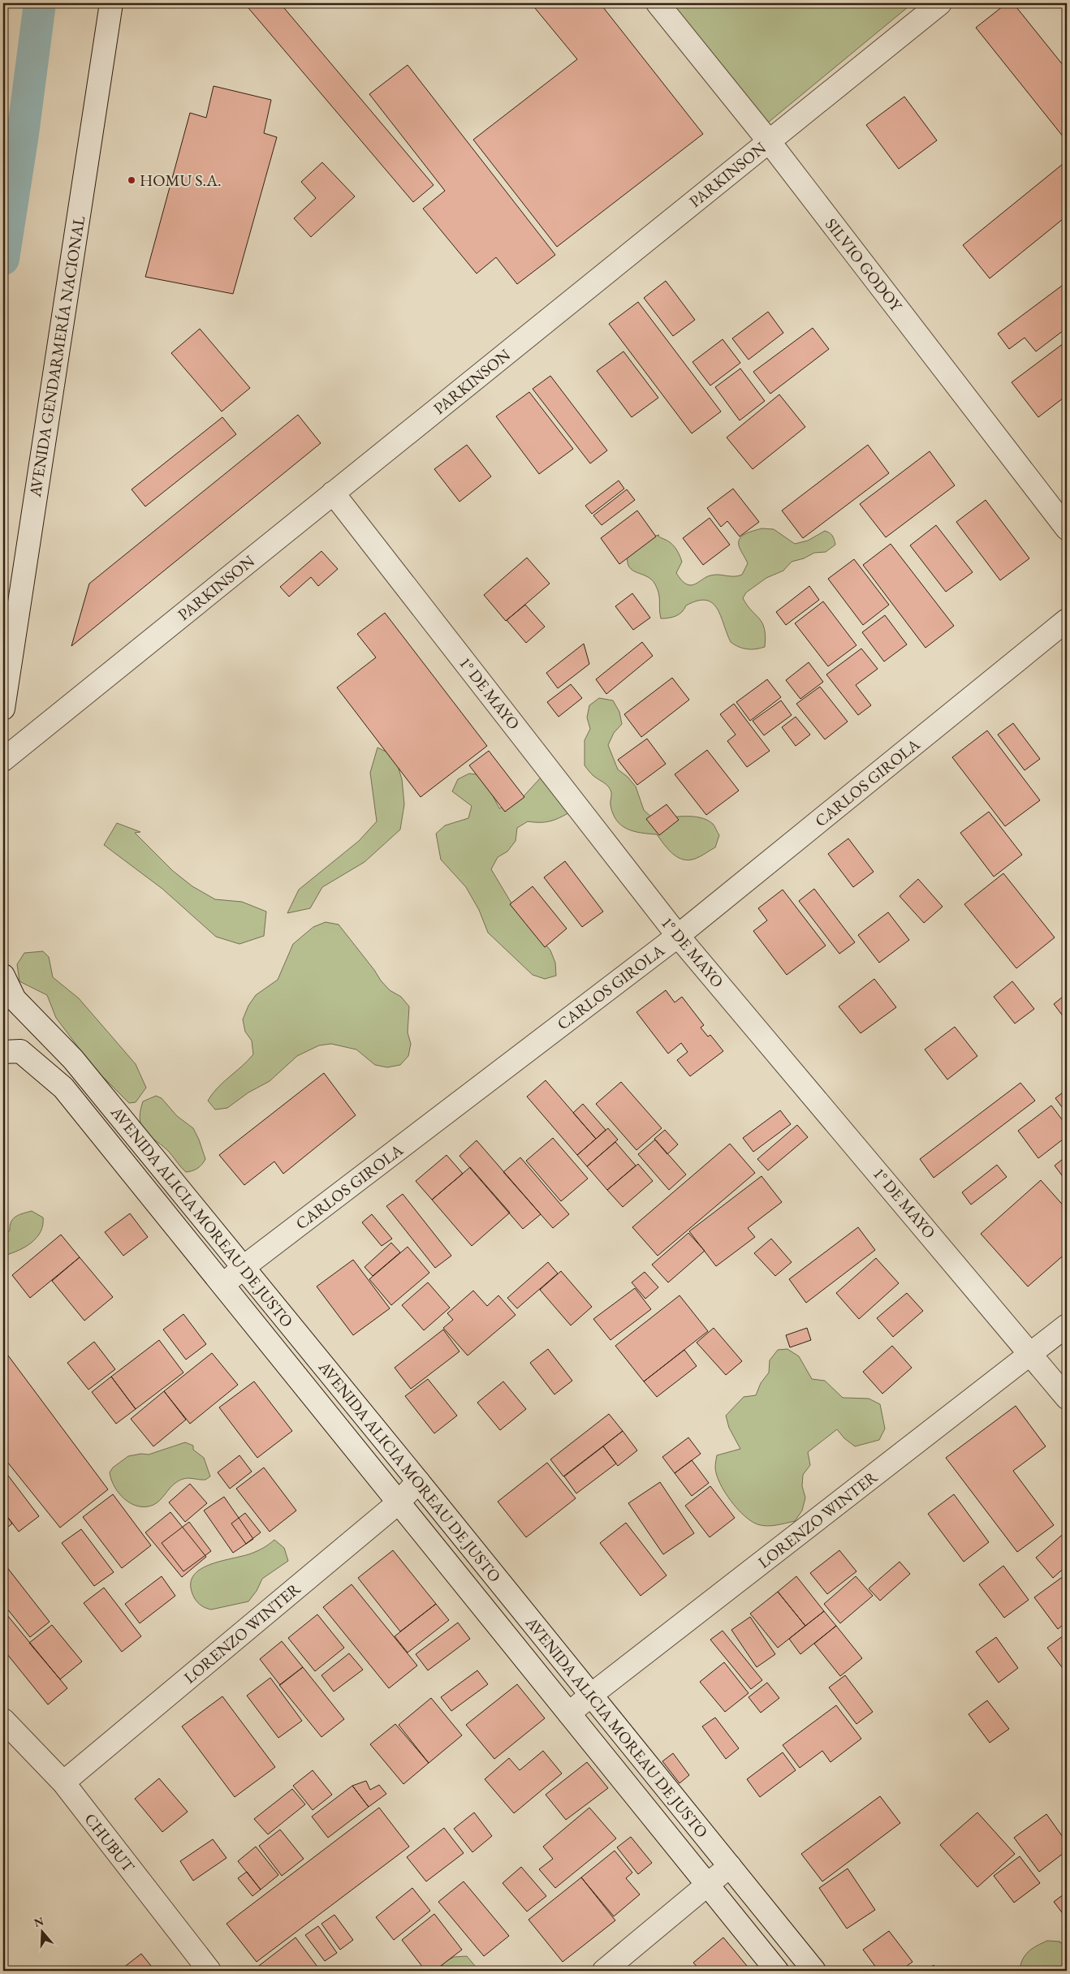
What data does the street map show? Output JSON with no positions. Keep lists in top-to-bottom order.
{
  "streets": {
    "street": [
      "PARKINSON",
      "SILVIO GODOY",
      "AVENIDA GENDARMERÍA NACIONAL",
      "1° DE MAYO",
      "CARLOS GIROLA",
      "AVENIDA ALICIA MOREAU DE JUSTO",
      "LORENZO WINTER",
      "CHUBUT"
    ]
  },
  "crossings": [
    ["PARKINSON", "SILVIO GODOY"],
    ["PARKINSON", "1° DE MAYO"],
    ["1° DE MAYO", "CARLOS GIROLA"],
    ["1° DE MAYO", "LORENZO WINTER"],
    ["CARLOS GIROLA", "AVENIDA ALICIA MOREAU DE JUSTO"],
    ["AVENIDA ALICIA MOREAU DE JUSTO", "LORENZO WINTER"],
    ["LORENZO WINTER", "CHUBUT"]
  ],
  "places": ["HOMU S.A."],
  "north": "top"
}
